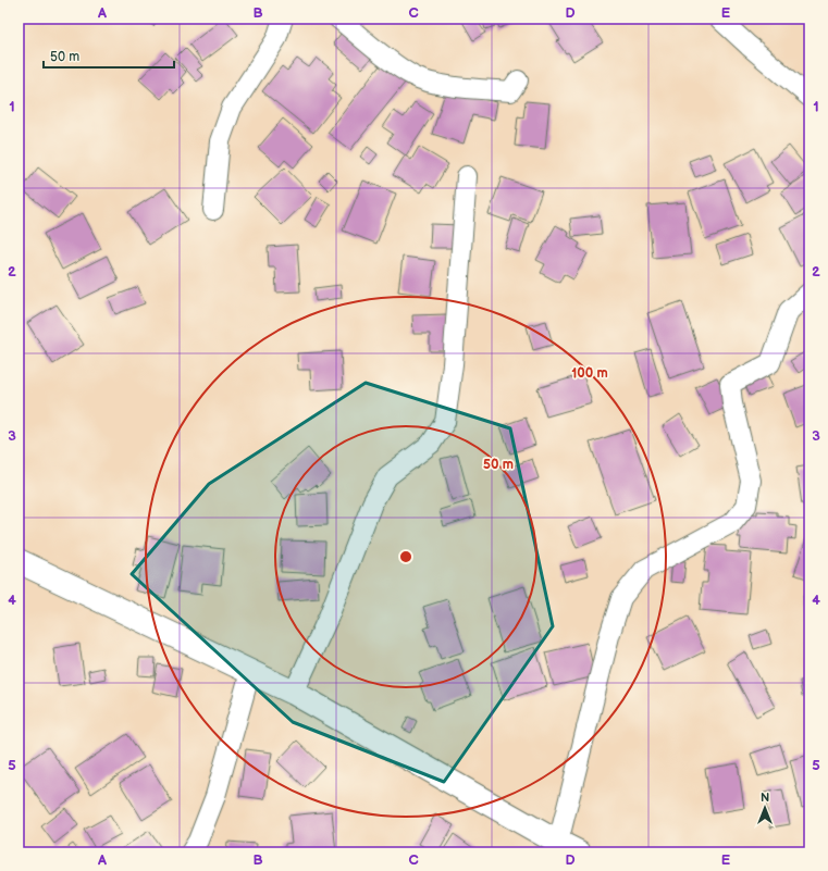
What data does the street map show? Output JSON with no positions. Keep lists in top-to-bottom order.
{
  "scale_bar": "50 m",
  "north": "top",
  "grid": {
    "columns": [
      "A",
      "B",
      "C",
      "D",
      "E"
    ],
    "rows": [
      "1",
      "2",
      "3",
      "4",
      "5"
    ]
  },
  "rings": ["100 m", "50 m"]
}
